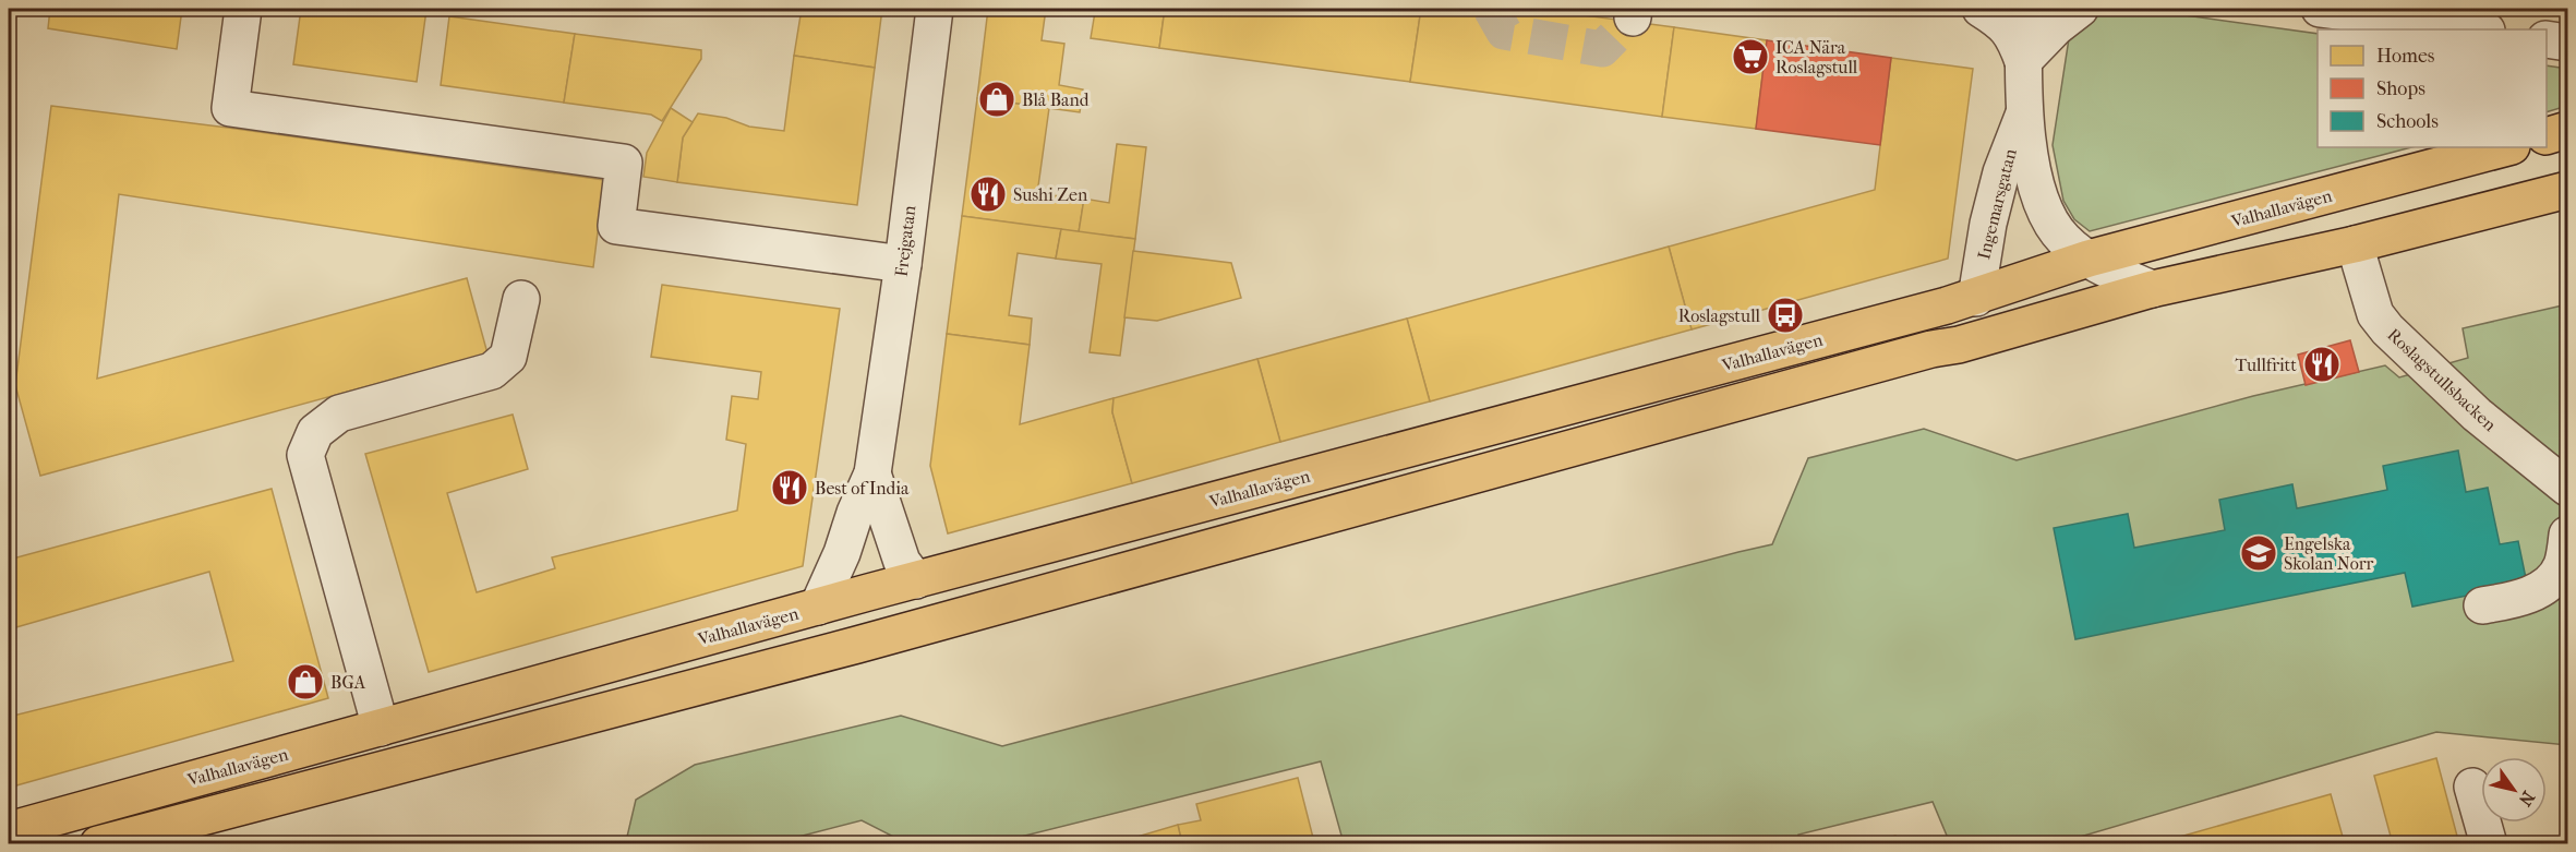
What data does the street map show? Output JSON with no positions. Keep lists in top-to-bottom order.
{
  "streets": {
    "main road": ["Valhallavägen"],
    "street": ["Ingemarsgatan", "Frejgatan", "Roslagstullsbacken"]
  },
  "crossings": [
    ["Ingemarsgatan", "Valhallavägen"],
    ["Valhallavägen", "Frejgatan"]
  ],
  "places": {
    "supermarket": ["ICA Nära Roslagstull"],
    "shop": ["Blå Band", "BGA"],
    "restaurant": ["Sushi Zen", "Tullfritt", "Best of India"],
    "bus stop": ["Roslagstull"],
    "school or university": ["Engelska Skolan Norr"]
  },
  "legend": ["Homes", "Shops", "Schools"],
  "north": "bottom right"
}
